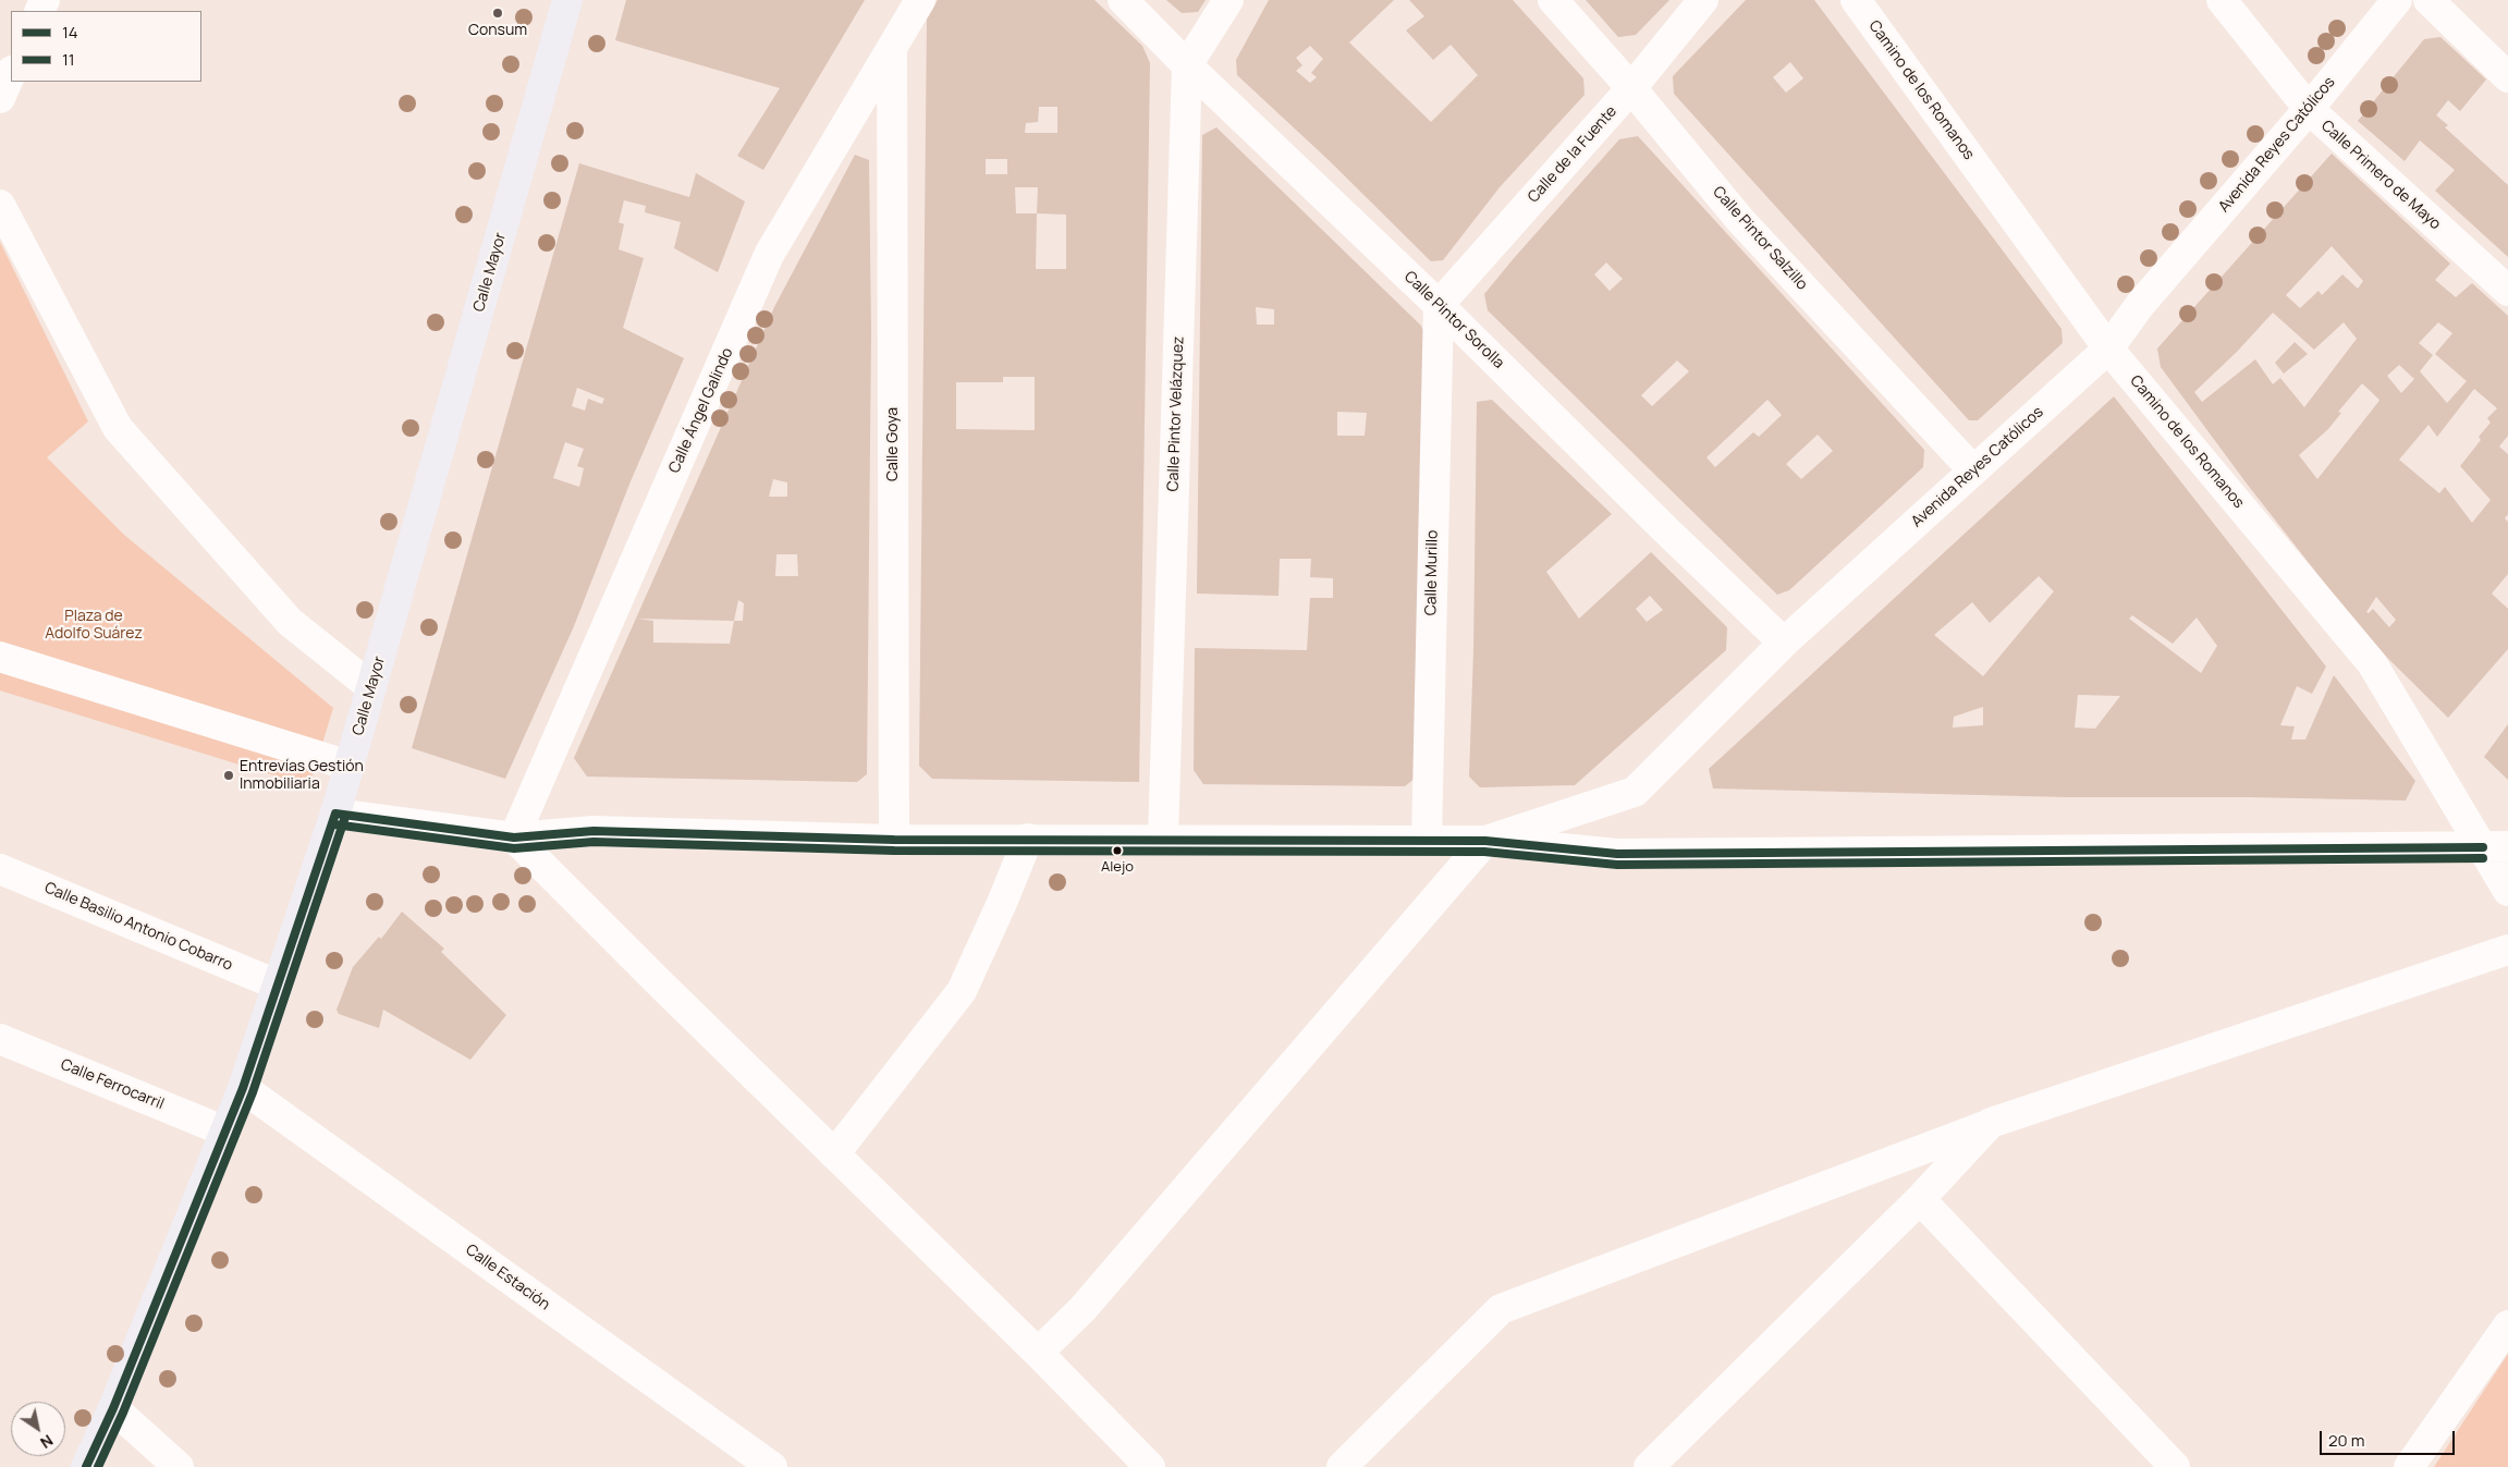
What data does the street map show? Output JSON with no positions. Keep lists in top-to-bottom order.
{
  "streets": {
    "main road": ["Calle Mayor"],
    "street": [
      "Camino de los Romanos",
      "Avenida Reyes Católicos",
      "Calle de la Fuente",
      "Calle Primero de Mayo",
      "Calle Pintor Salzillo",
      "Calle Pintor Sorolla",
      "Calle Ángel Galindo",
      "Calle Pintor Velázquez",
      "Calle Goya",
      "Calle Murillo",
      "Calle Basilio Antonio Cobarro",
      "Calle Ferrocarril",
      "Calle Estación"
    ]
  },
  "crossings": [
    ["Camino de los Romanos", "Avenida Reyes Católicos"],
    ["Avenida Reyes Católicos", "Calle Primero de Mayo"],
    ["Avenida Reyes Católicos", "Calle Pintor Salzillo"],
    ["Avenida Reyes Católicos", "Calle Pintor Sorolla"],
    ["Calle de la Fuente", "Calle Pintor Salzillo"],
    ["Calle de la Fuente", "Calle Pintor Sorolla"],
    ["Calle de la Fuente", "Calle Murillo"],
    ["Calle Mayor", "Calle Basilio Antonio Cobarro"],
    ["Calle Mayor", "Calle Ferrocarril"],
    ["Calle Mayor", "Calle Estación"],
    ["Calle Pintor Sorolla", "Calle Pintor Velázquez"],
    ["Calle Pintor Sorolla", "Calle Murillo"],
    ["Calle Ángel Galindo", "Calle Goya"]
  ],
  "parks": ["Plaza de Adolfo Suárez"],
  "places": ["Consum", "Entrevías Gestión Inmobiliaria", "Alejo"],
  "lines": ["transit line 14", "transit line 11"],
  "legend": ["14", "11"],
  "scale_bar": "20 m",
  "north": "bottom right"
}
